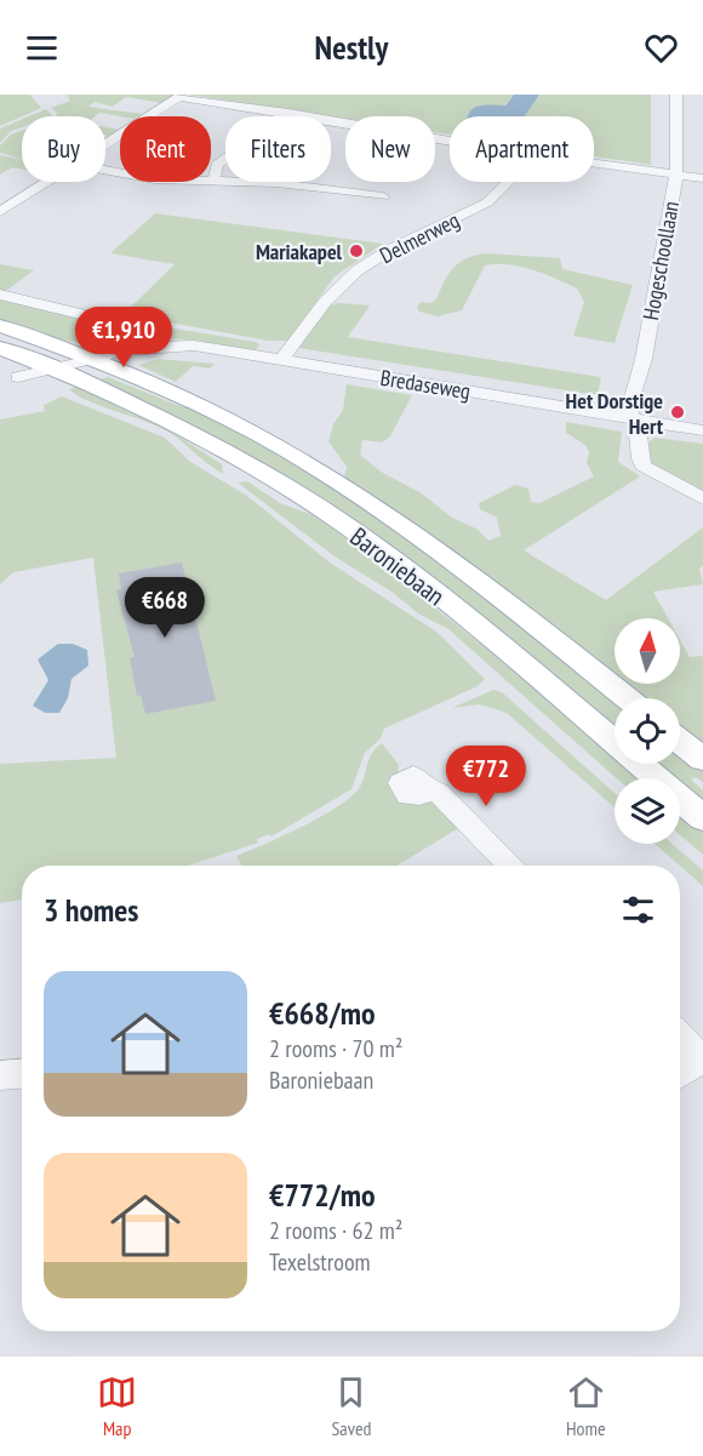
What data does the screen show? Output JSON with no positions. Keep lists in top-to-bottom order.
{
  "streets": {
    "main road": ["Baroniebaan"],
    "street": ["Delmerweg", "Hogeschoollaan", "Bredaseweg"]
  },
  "crossings": [
    ["Delmerweg", "Bredaseweg"],
    ["Hogeschoollaan", "Bredaseweg"],
    ["Bredaseweg", "Baroniebaan"]
  ],
  "places": ["Mariakapel", "Het Dorstige Hert"],
  "north": "top",
  "page": {
    "header": "Nestly",
    "chip": [
      "Buy",
      "Rent",
      "Filters",
      "New",
      "Apartment"
    ],
    "price": ["€1,910", "€668", "€772"],
    "heading": "3 homes",
    "list": [
      {
        "name": "€668/mo",
        "note": "2 rooms · 70 m² · Baroniebaan"
      },
      {
        "name": "€772/mo",
        "note": "2 rooms · 62 m² · Texelstroom"
      }
    ],
    "tabs": ["Map", "Saved", "Home"]
  }
}
